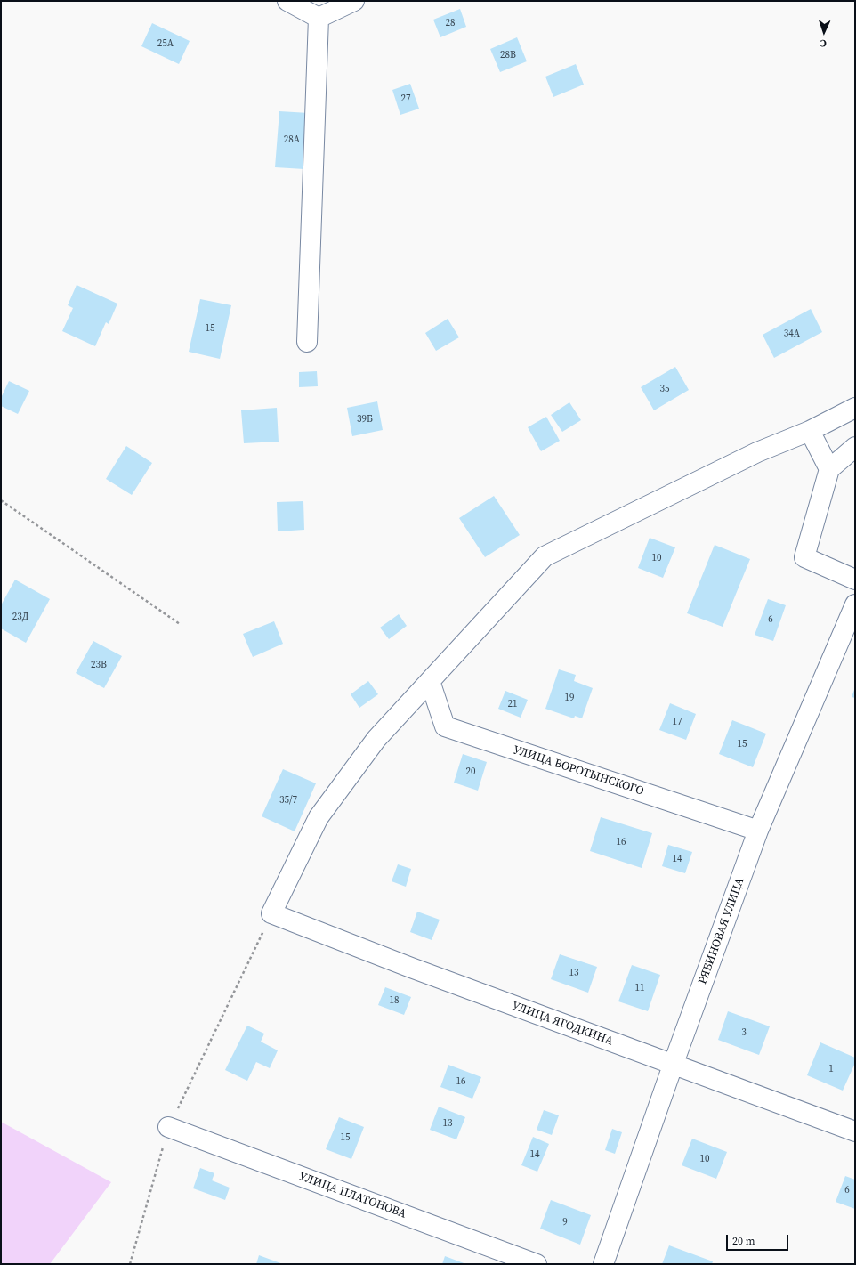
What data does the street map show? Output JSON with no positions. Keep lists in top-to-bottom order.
{
  "streets": {
    "street": [
      "УЛИЦА ВОРОТЫНСКОГО",
      "РЯБИНОВАЯ УЛИЦА",
      "УЛИЦА ЯГОДКИНА",
      "УЛИЦА ПЛАТОНОВА"
    ]
  },
  "crossings": [
    ["УЛИЦА ВОРОТЫНСКОГО", "РЯБИНОВАЯ УЛИЦА"],
    ["РЯБИНОВАЯ УЛИЦА", "УЛИЦА ЯГОДКИНА"]
  ],
  "house_numbers": [
    "28",
    "25А",
    "28В",
    "27",
    "28А",
    "15",
    "34А",
    "35",
    "39Б",
    "10",
    "23Д",
    "6",
    "23В",
    "19",
    "21",
    "17",
    "15",
    "20",
    "35/7",
    "16",
    "14",
    "13",
    "11",
    "18",
    "3",
    "1",
    "16",
    "13",
    "15",
    "14",
    "10",
    "6",
    "9"
  ],
  "scale_bar": "20 m",
  "north": "bottom"
}
